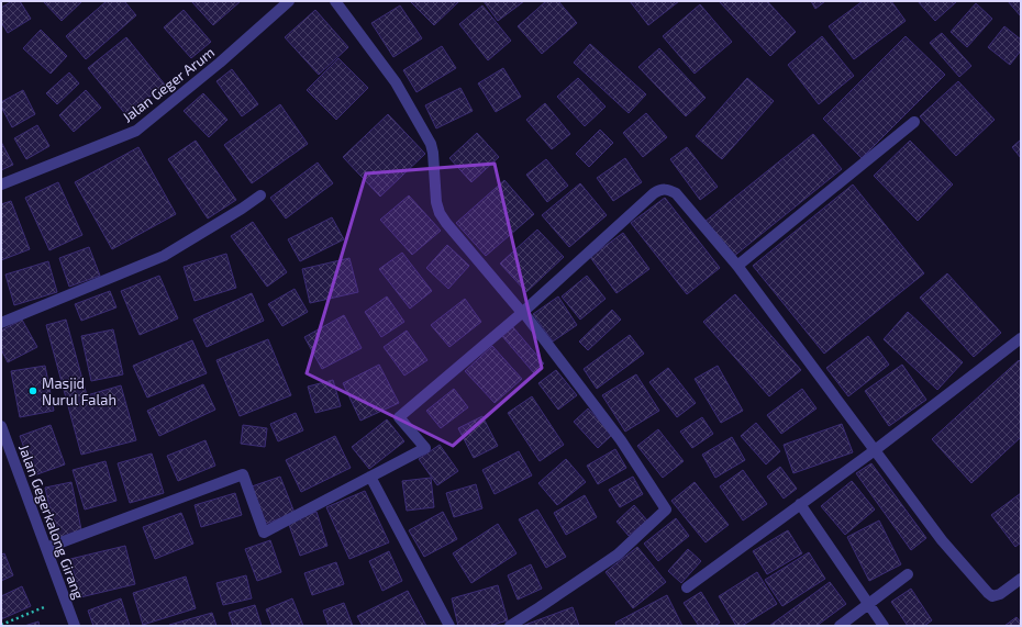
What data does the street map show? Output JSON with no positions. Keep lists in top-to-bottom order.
{
  "streets": {
    "street": ["Jalan Geger Arum", "Jalan Gegerkalong Girang"]
  },
  "places": ["Masjid Nurul Falah"]
}
